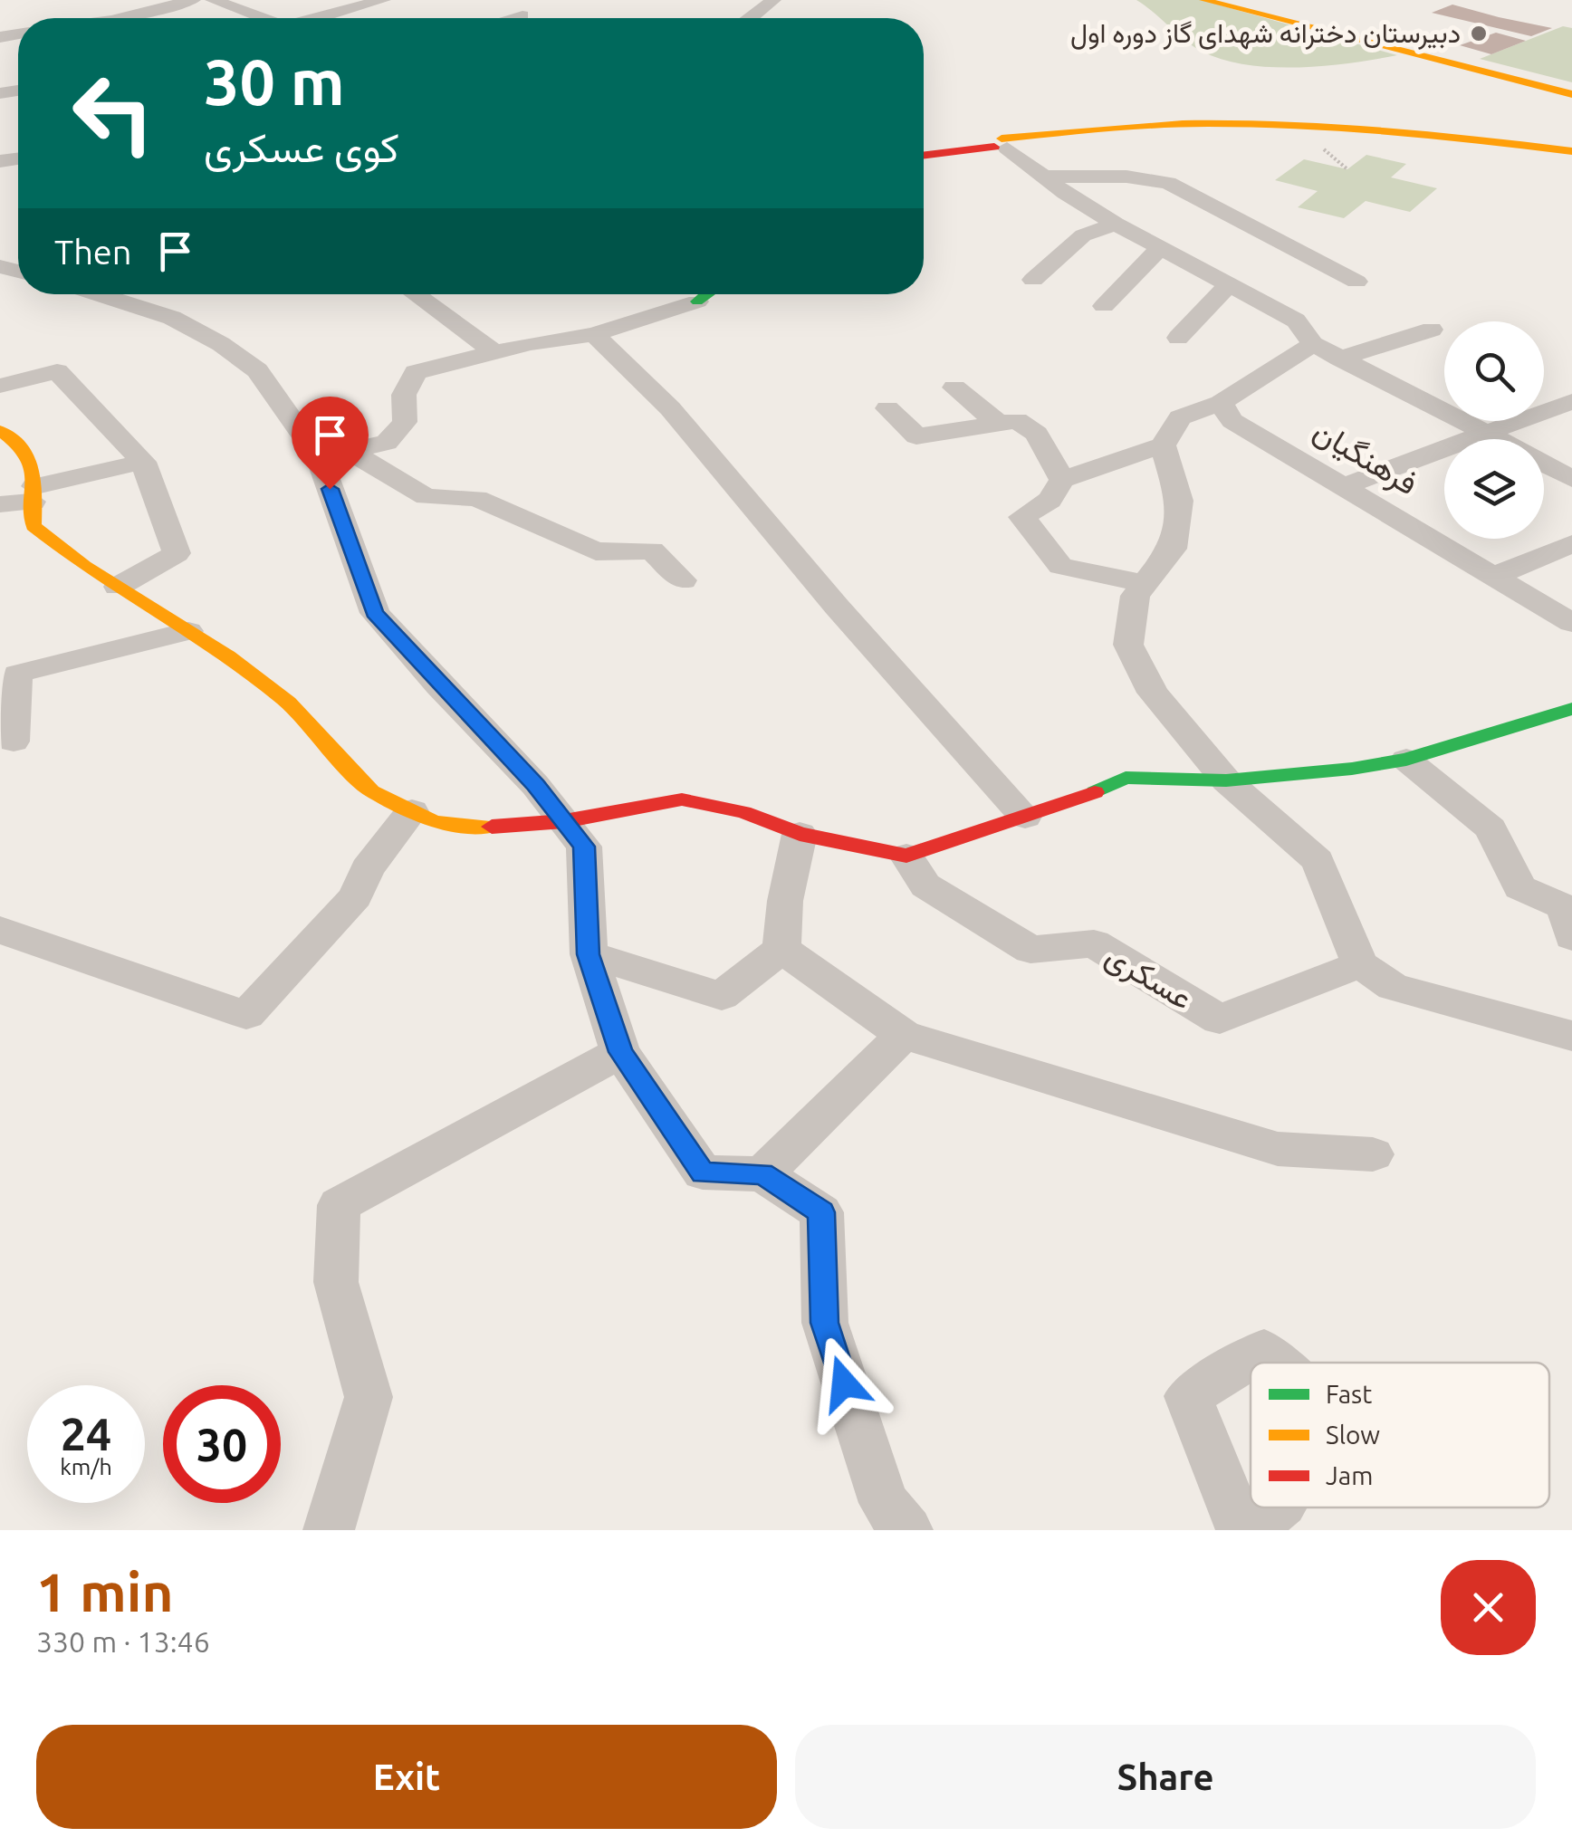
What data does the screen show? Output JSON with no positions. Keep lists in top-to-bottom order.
{
  "streets": {
    "street": ["فرهنگیان", "عسکری"]
  },
  "places": ["دبیرستان دخترانه شهدای گاز دوره اول"],
  "legend": ["Fast", "Slow", "Jam"],
  "page": {
    "turn": ["30 m", "کوی عسکری"],
    "then": "Then",
    "speed": "24 km/h",
    "limit": "30",
    "heading": ["1 min", "330 m · 13:46"],
    "buttons": ["Exit", "Share"]
  }
}
